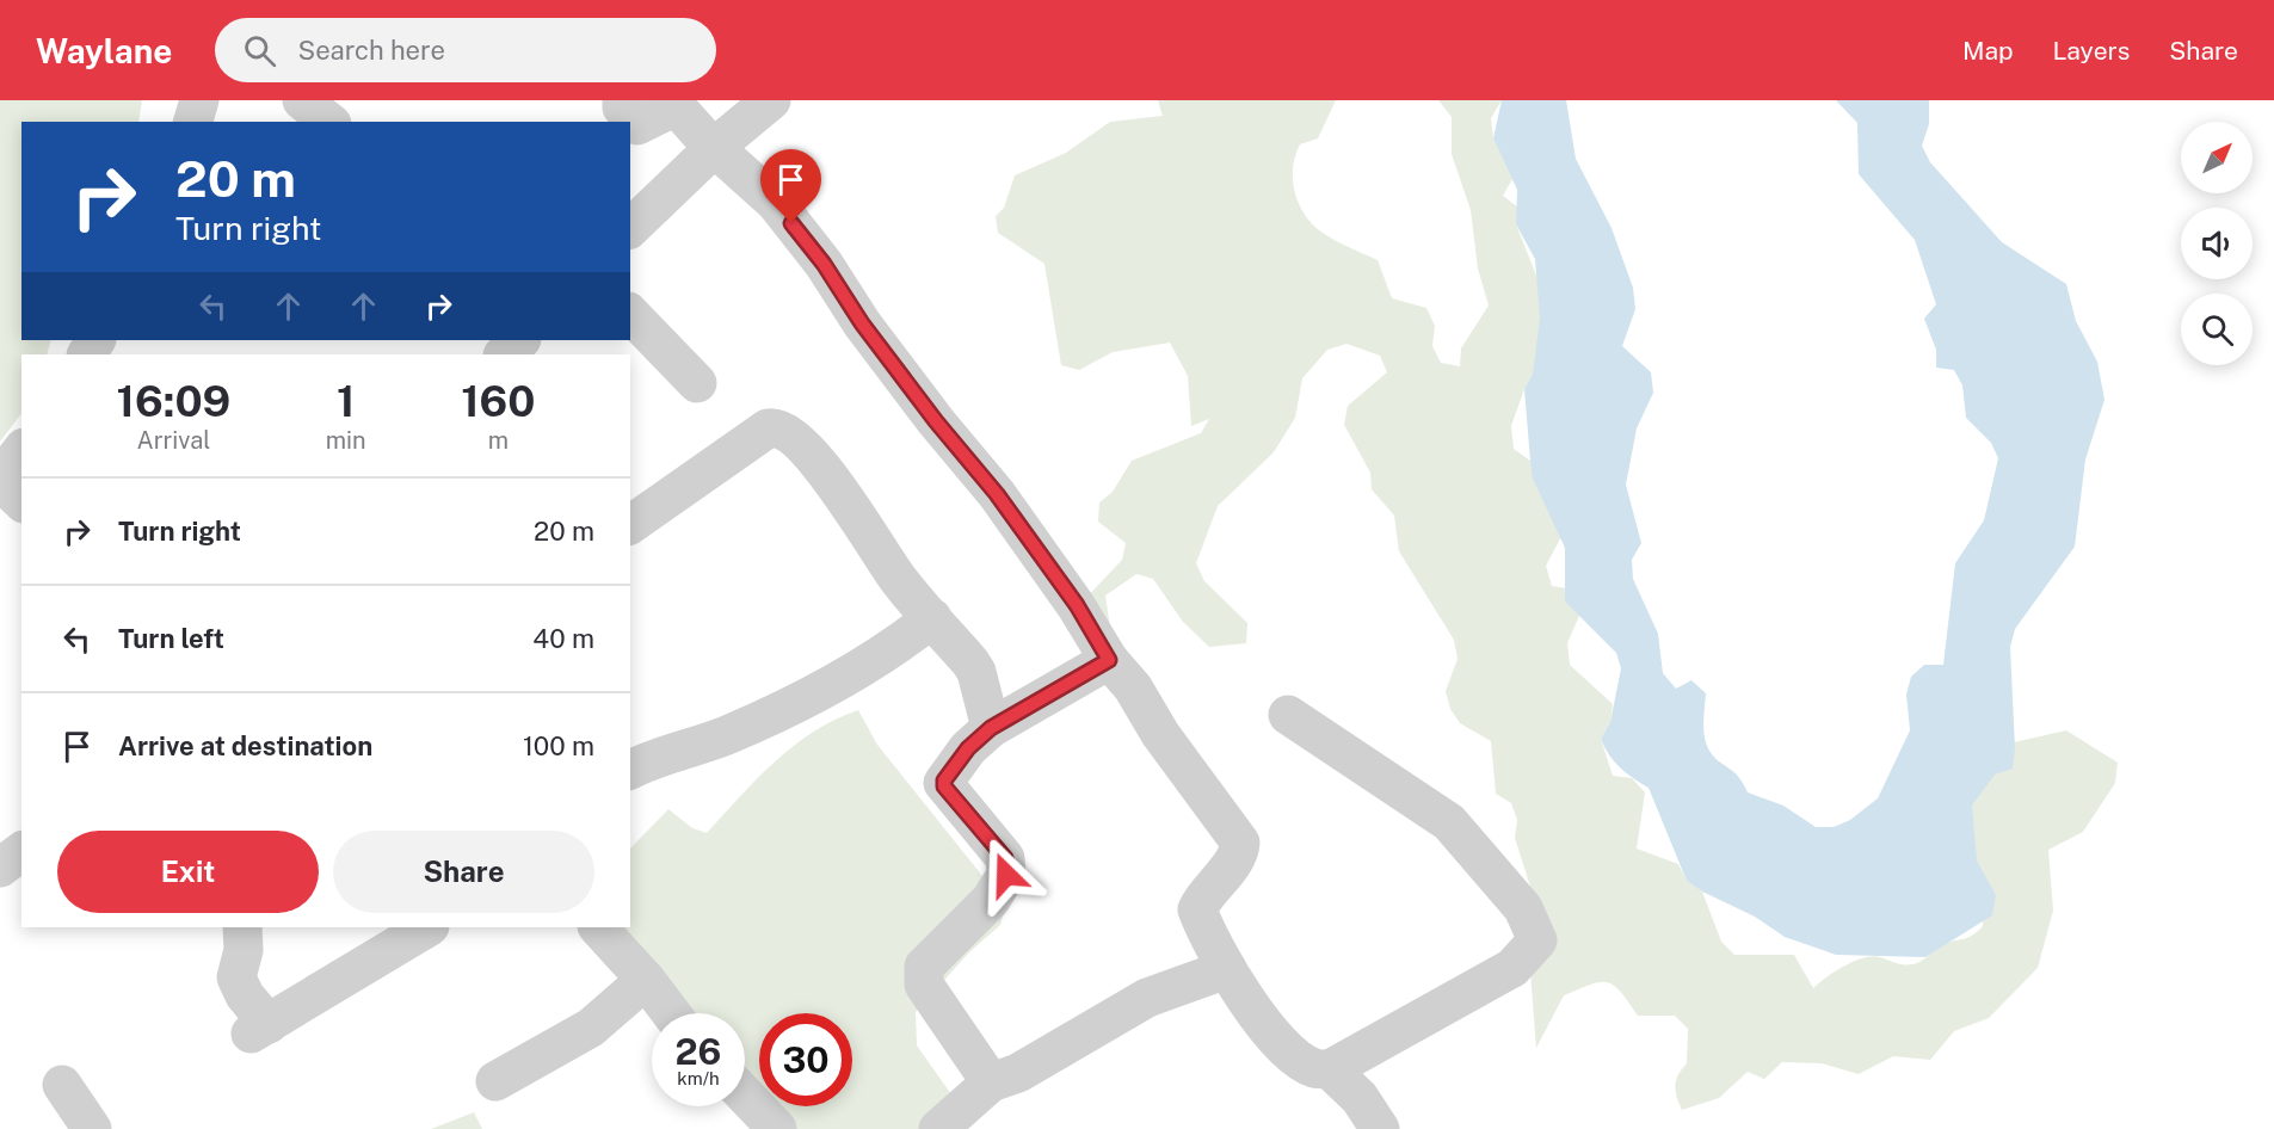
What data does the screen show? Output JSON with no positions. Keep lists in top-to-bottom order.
{
  "north": "top right",
  "page": {
    "header": "Waylane",
    "search": "Search here",
    "nav": ["Map", "Layers", "Share"],
    "turn": ["20 m", "Turn right"],
    "eta": [
      "16:09",
      "Arrival",
      "1",
      "min",
      "160",
      "m"
    ],
    "list": [
      {
        "name": "Turn right",
        "value": "20 m"
      },
      {
        "name": "Turn left",
        "value": "40 m"
      },
      {
        "name": "Arrive at destination",
        "value": "100 m"
      }
    ],
    "buttons": ["Exit", "Share"],
    "speed": "26 km/h",
    "limit": "30"
  }
}
